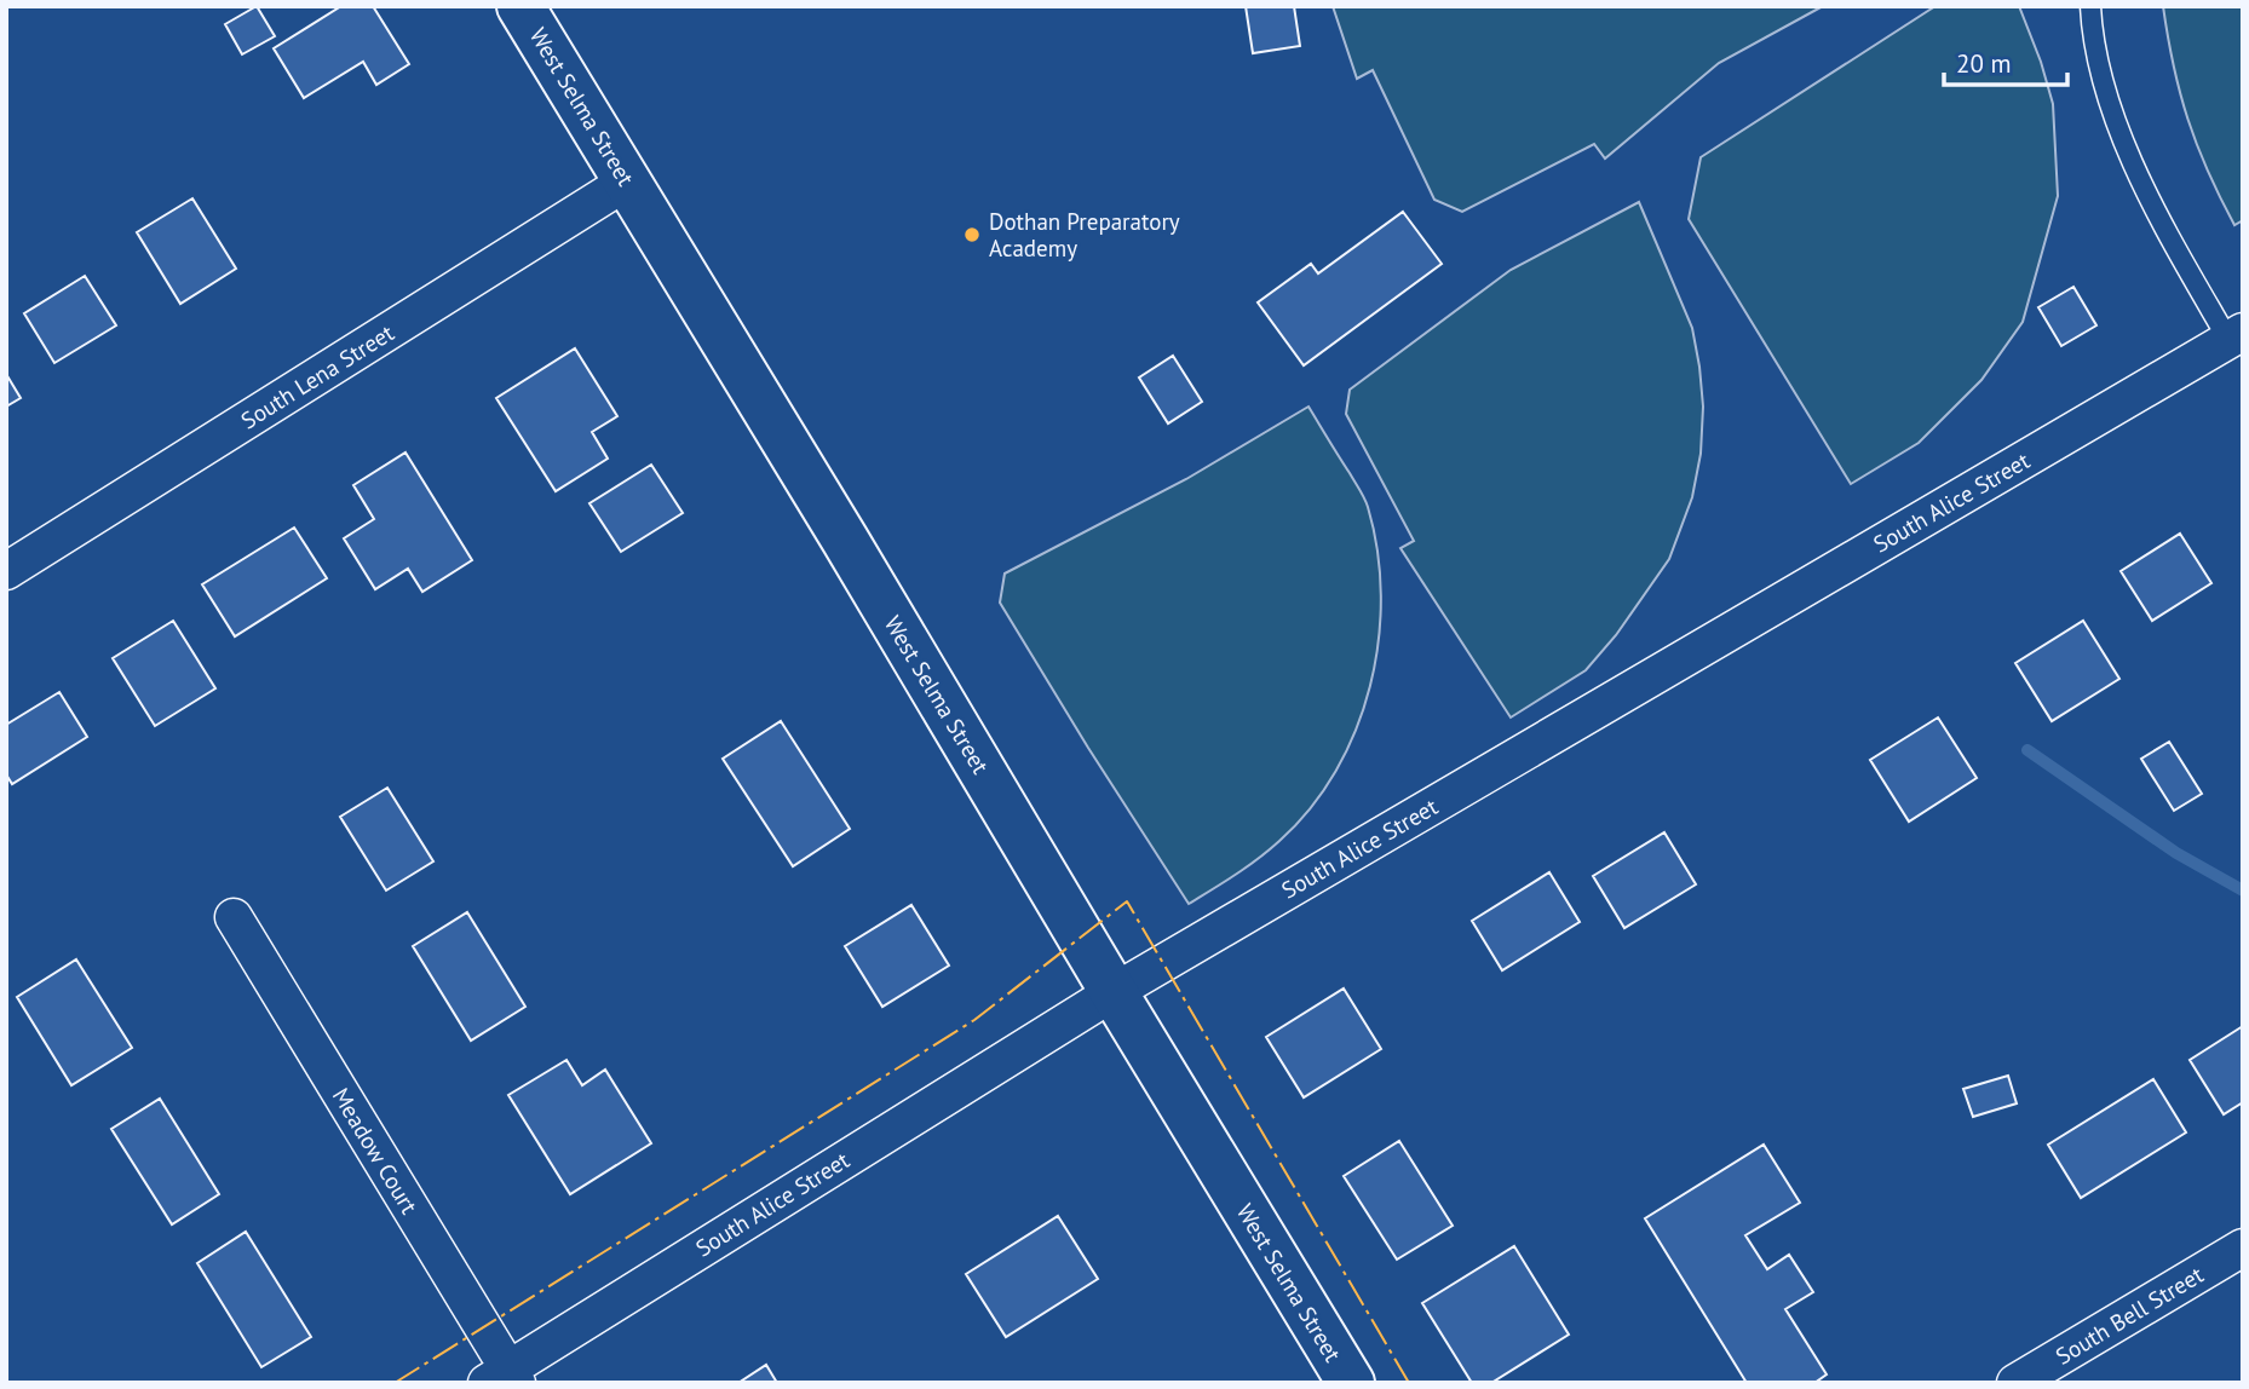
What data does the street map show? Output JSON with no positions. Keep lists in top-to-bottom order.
{
  "streets": {
    "street": [
      "West Selma Street",
      "South Lena Street",
      "South Alice Street",
      "Meadow Court",
      "South Bell Street"
    ]
  },
  "crossings": [
    ["West Selma Street", "South Lena Street"],
    ["West Selma Street", "South Alice Street"],
    ["South Alice Street", "Meadow Court"]
  ],
  "places": ["Dothan Preparatory Academy"],
  "scale_bar": "20 m"
}
